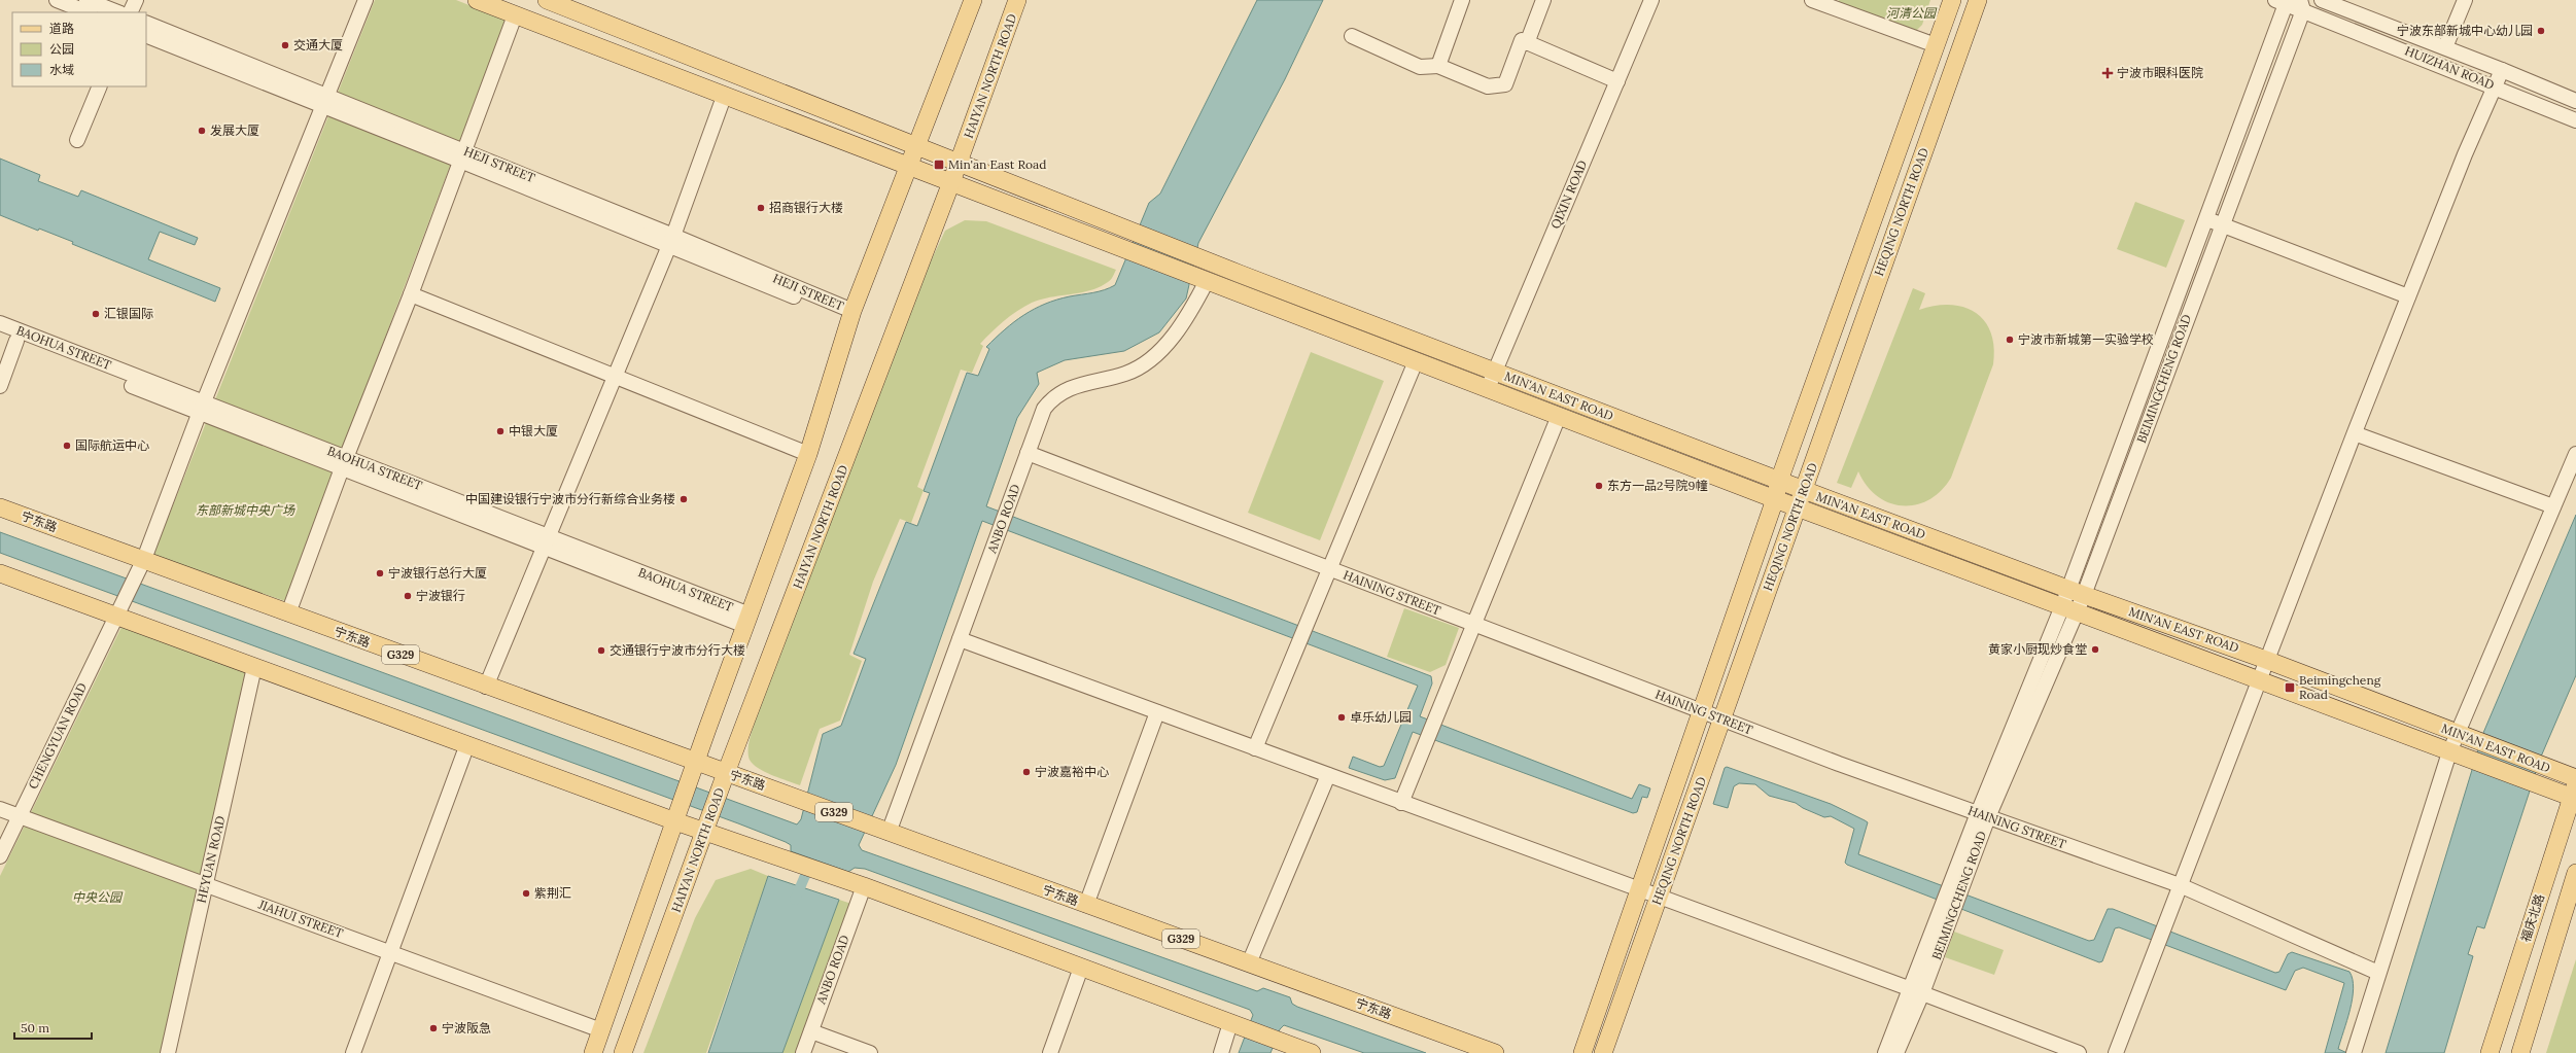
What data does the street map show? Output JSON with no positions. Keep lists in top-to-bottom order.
{
  "streets": {
    "main road": [
      "HAIYAN NORTH ROAD",
      "HEQING NORTH ROAD",
      "MIN'AN EAST ROAD",
      "宁东路",
      "G329",
      "福庆北路"
    ],
    "street": [
      "HUIZHAN ROAD",
      "HEJI STREET",
      "QIXIN ROAD",
      "BAOHUA STREET",
      "BEIMINGCHENG ROAD",
      "ANBO ROAD",
      "HAINING STREET",
      "CHENGYUAN ROAD",
      "HEYUAN ROAD",
      "JIAHUI STREET"
    ]
  },
  "crossings": [
    ["HUIZHAN ROAD", "BEIMINGCHENG ROAD"],
    ["HAIYAN NORTH ROAD", "MIN'AN EAST ROAD"],
    ["HAIYAN NORTH ROAD", "宁东路"],
    ["HEJI STREET", "CHENGYUAN ROAD"],
    ["QIXIN ROAD", "MIN'AN EAST ROAD"],
    ["HEQING NORTH ROAD", "MIN'AN EAST ROAD"],
    ["HEQING NORTH ROAD", "HAINING STREET"],
    ["BAOHUA STREET", "CHENGYUAN ROAD"],
    ["BEIMINGCHENG ROAD", "MIN'AN EAST ROAD"],
    ["BEIMINGCHENG ROAD", "HAINING STREET"],
    ["MIN'AN EAST ROAD", "ANBO ROAD"],
    ["MIN'AN EAST ROAD", "福庆北路"],
    ["ANBO ROAD", "宁东路"],
    ["ANBO ROAD", "HAINING STREET"],
    ["宁东路", "CHENGYUAN ROAD"],
    ["CHENGYUAN ROAD", "JIAHUI STREET"],
    ["HEYUAN ROAD", "JIAHUI STREET"]
  ],
  "parks": ["河清公园", "东部新城中央广场", "中央公园"],
  "places": {
    "other": [
      "宁波东部新城中心幼儿园",
      "交通大厦",
      "发展大厦",
      "招商银行大楼",
      "汇银国际",
      "宁波市新城第一实验学校",
      "中银大厦",
      "国际航运中心",
      "东方一品2号院9幢",
      "中国建设银行宁波市分行新综合业务楼",
      "宁波银行总行大厦",
      "宁波银行",
      "黄家小厨现炒食堂",
      "交通银行宁波市分行大楼",
      "卓乐幼儿园",
      "宁波嘉裕中心",
      "紫荆汇",
      "宁波阪急"
    ],
    "health": ["宁波市眼科医院"],
    "transit": ["Min'an East Road", "Beimingcheng Road"]
  },
  "legend": ["道路", "公园", "水域"],
  "scale_bar": "50 m"
}
